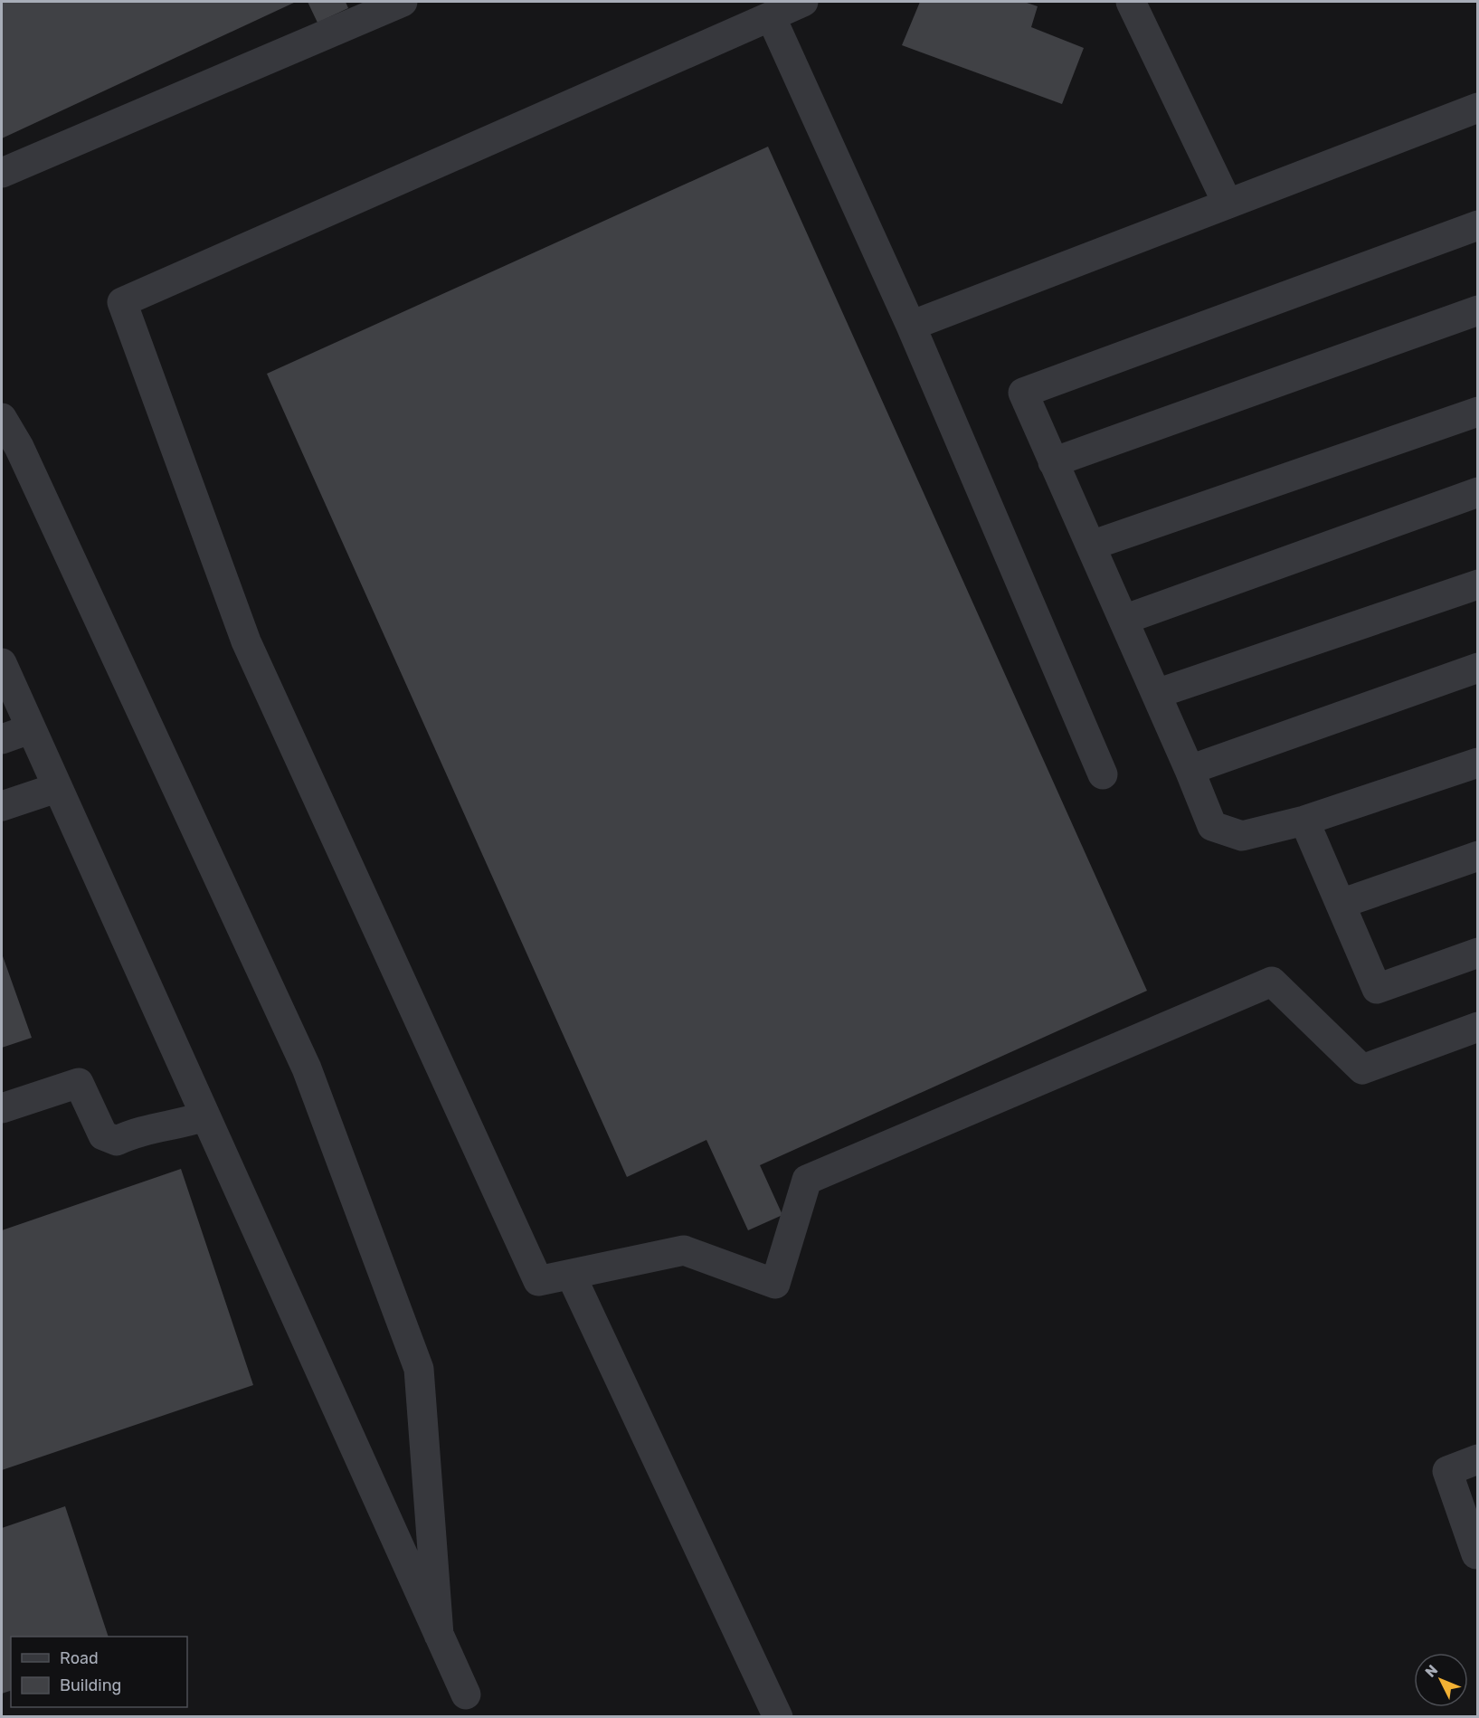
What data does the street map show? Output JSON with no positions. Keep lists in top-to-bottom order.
{
  "legend": ["Road", "Building"],
  "north": "top left"
}
